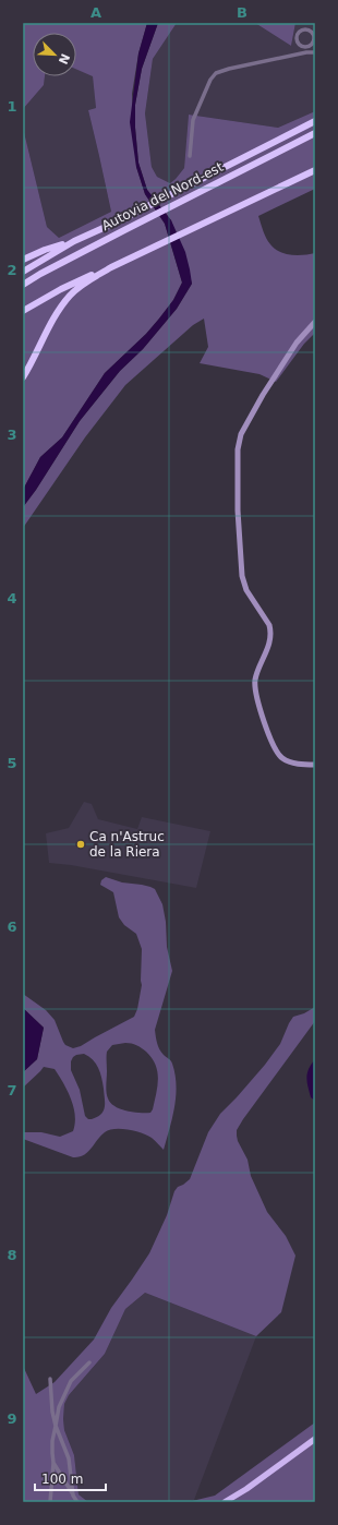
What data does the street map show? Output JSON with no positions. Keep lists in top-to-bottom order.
{
  "streets": {
    "highway": ["Autovia del Nord-est"]
  },
  "places": ["Ca n'Astruc de la Riera"],
  "scale_bar": "100 m",
  "north": "bottom right",
  "grid": {
    "columns": ["A", "B"],
    "rows": [
      "1",
      "2",
      "3",
      "4",
      "5",
      "6",
      "7",
      "8",
      "9"
    ]
  }
}
